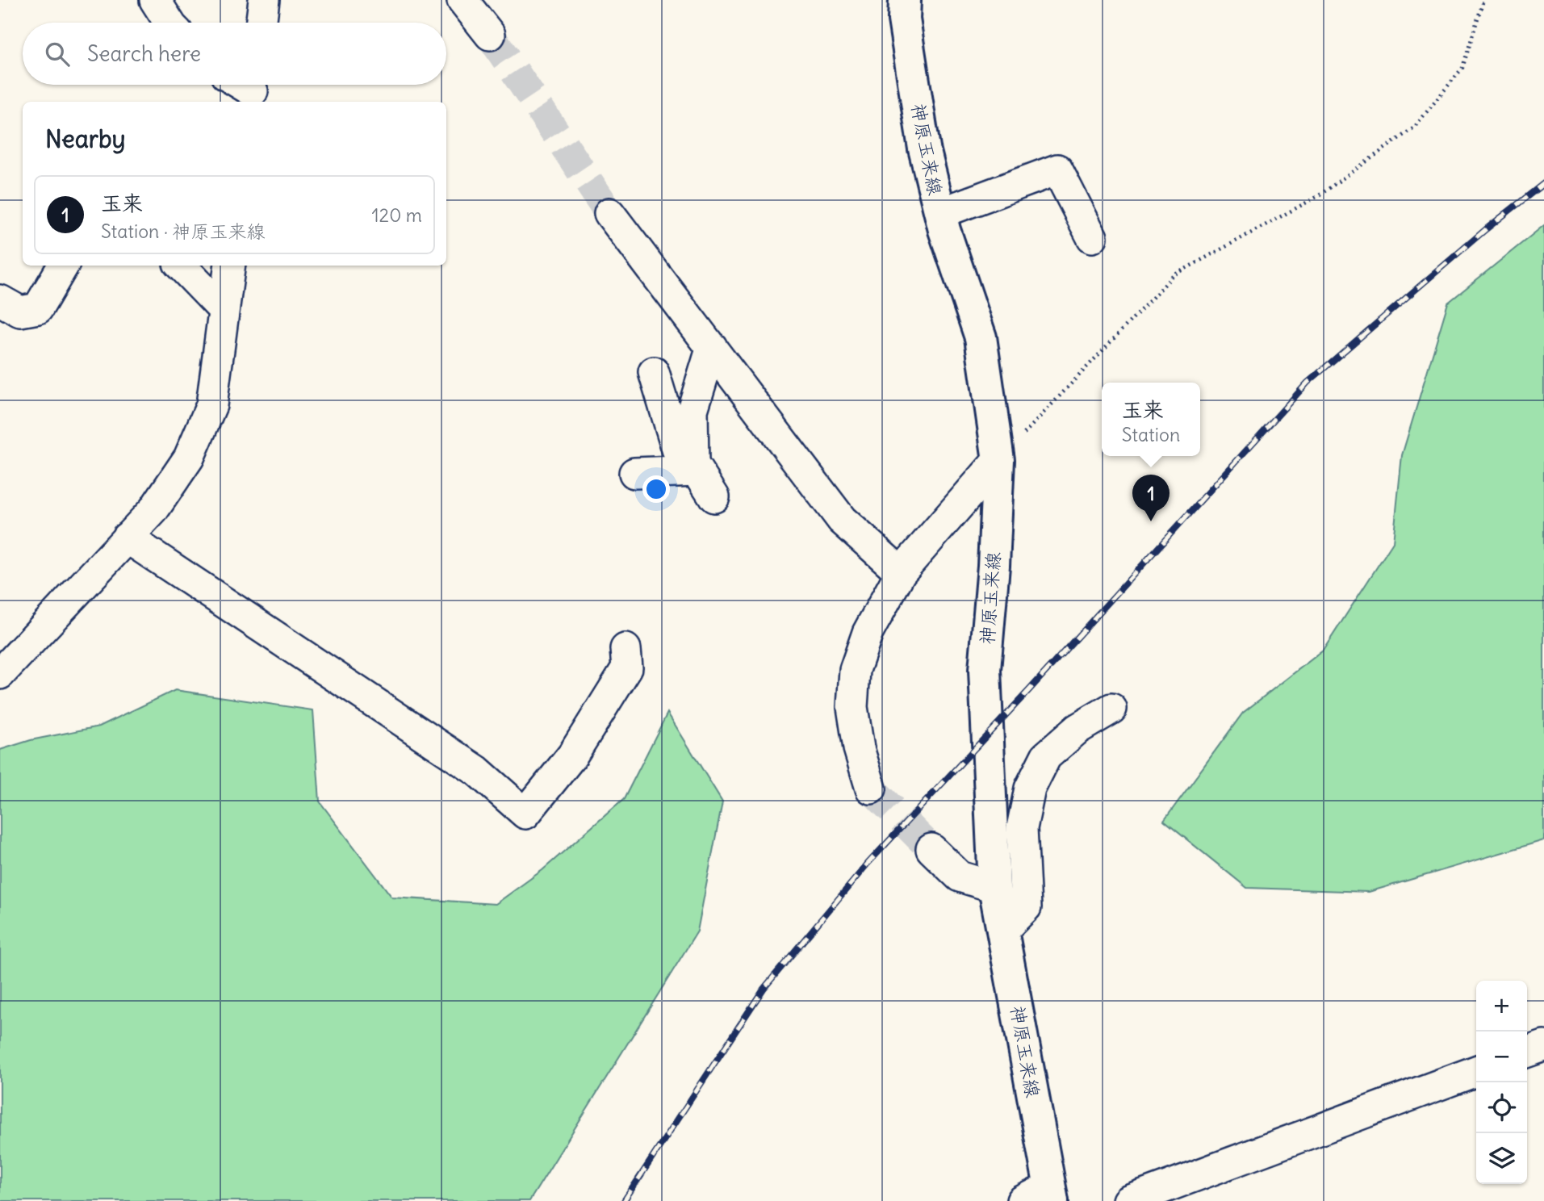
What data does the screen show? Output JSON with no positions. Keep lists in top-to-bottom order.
{
  "streets": {
    "main road": ["神原玉来線"]
  },
  "page": {
    "search": "Search here",
    "heading": "Nearby",
    "list": [
      {
        "mark": "1",
        "name": "玉来",
        "note": "Station · 神原玉来線",
        "value": "120 m"
      }
    ],
    "popup": ["玉来", "Station"],
    "pins": "1",
    "map_buttons": ["+", "−"]
  }
}
